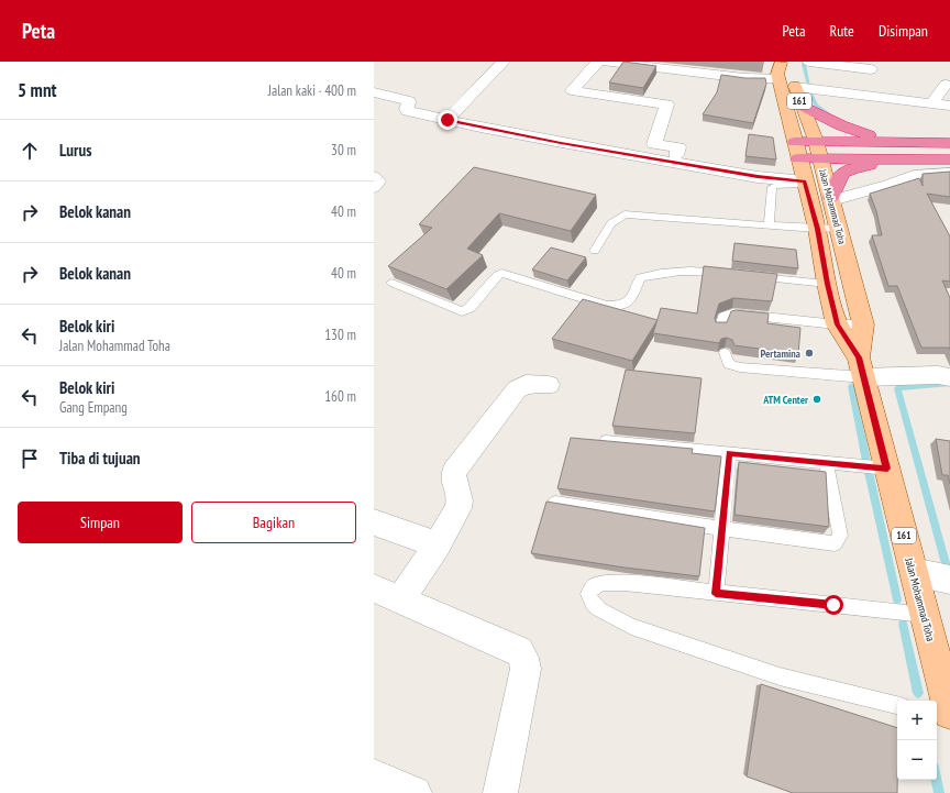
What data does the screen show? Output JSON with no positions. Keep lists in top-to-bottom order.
{
  "streets": {
    "main road": ["161", "Jalan Mohammad Toha"]
  },
  "places": ["Pertamina", "ATM Center"],
  "page": {
    "header": "Peta",
    "nav": ["Peta", "Rute", "Disimpan"],
    "heading": ["5 mnt", "Jalan kaki · 400 m"],
    "list": [
      ["Lurus", "30 m"],
      ["Belok kanan", "40 m"],
      ["Belok kanan", "40 m"],
      ["Belok kiri", "Jalan Mohammad Toha", "130 m"],
      ["Belok kiri", "Gang Empang", "160 m"],
      "Tiba di tujuan"
    ],
    "buttons": ["Simpan", "Bagikan"],
    "map_buttons": ["+", "−"]
  }
}
